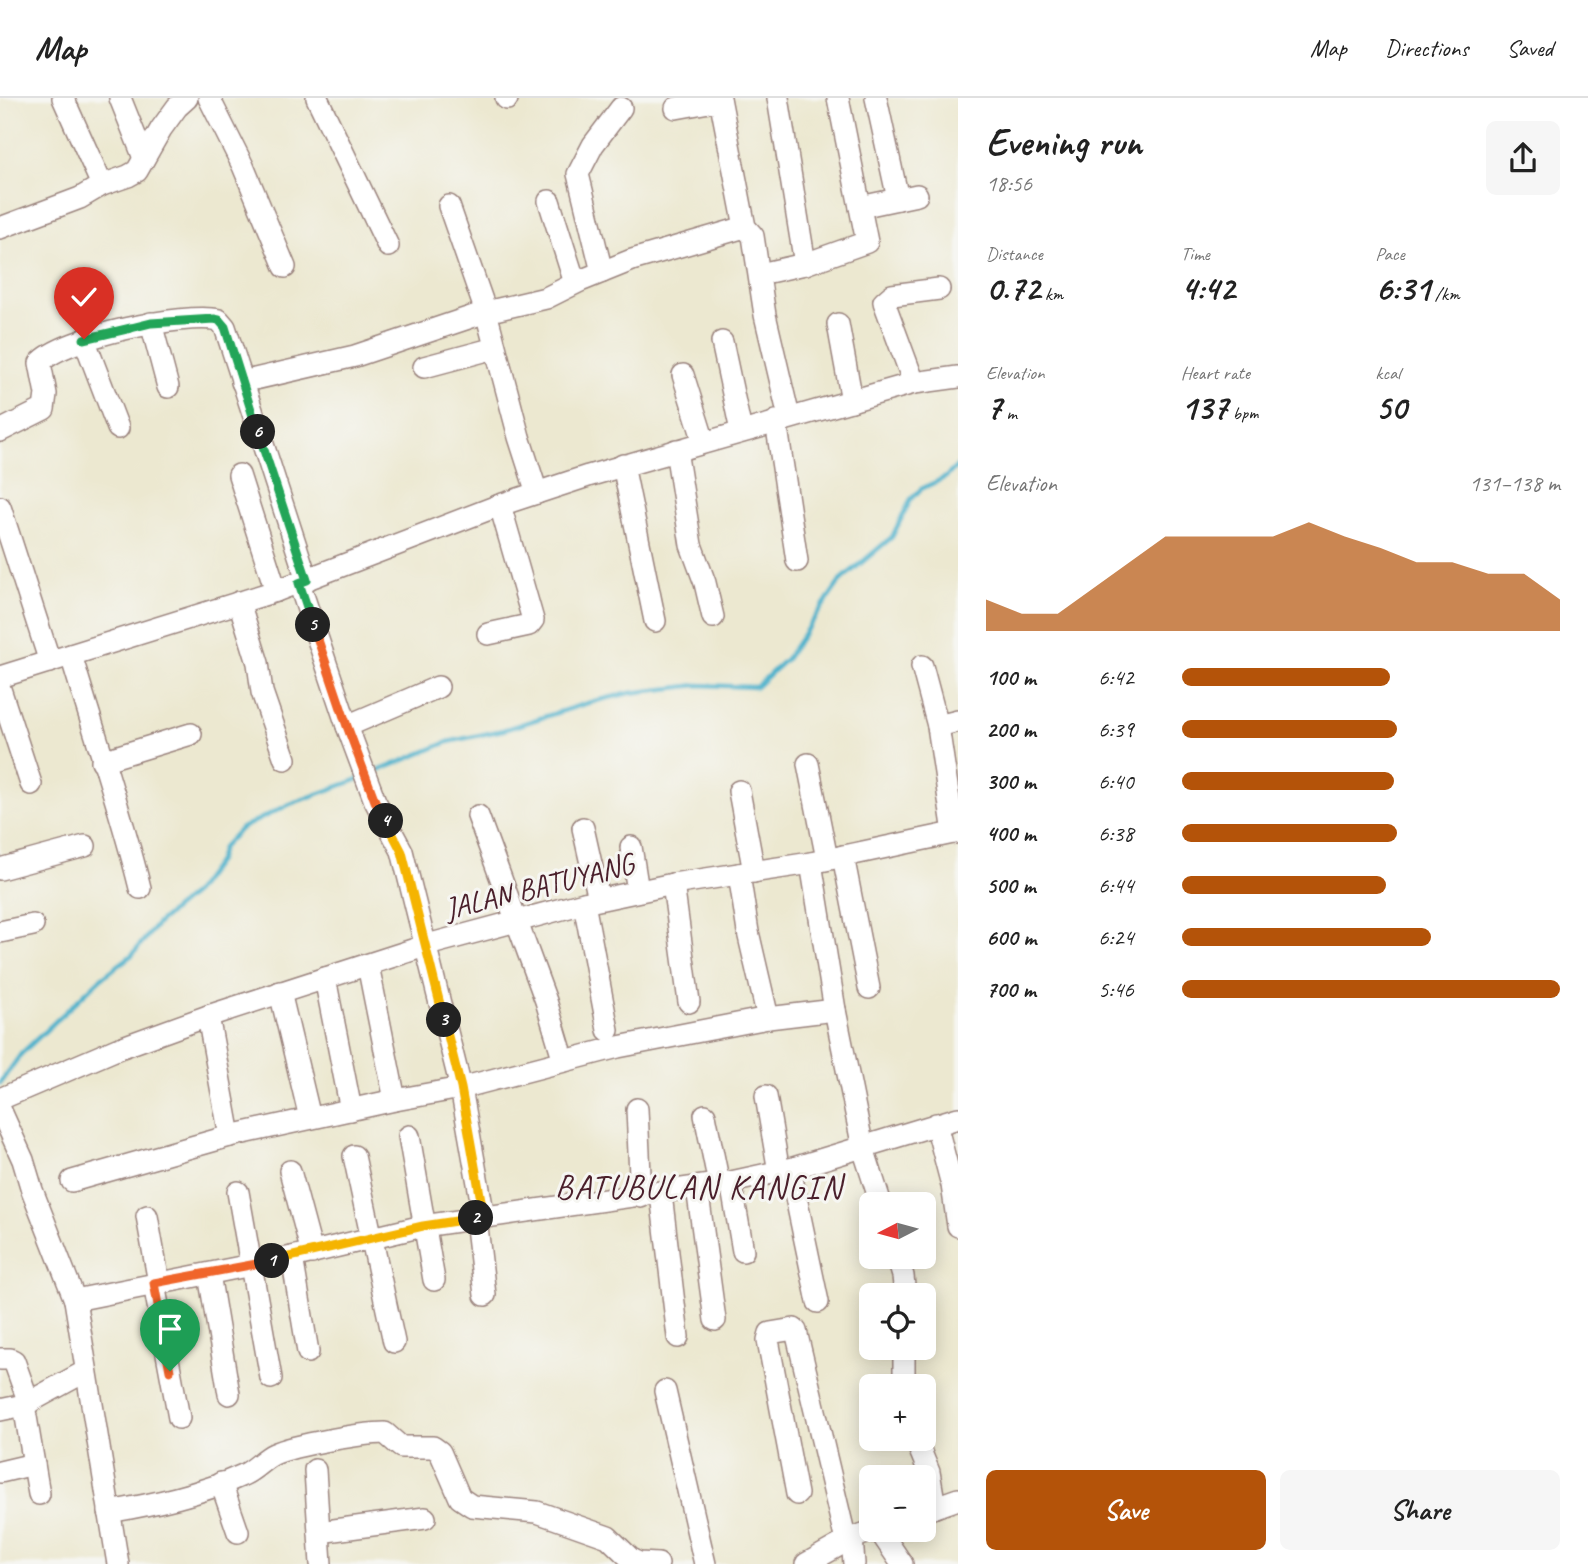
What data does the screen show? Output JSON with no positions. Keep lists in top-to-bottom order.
{
  "streets": {
    "street": ["JALAN BATUYANG"]
  },
  "districts": ["BATUBULAN KANGIN"],
  "north": "left",
  "page": {
    "header": "Map",
    "nav": ["Map", "Directions", "Saved"],
    "heading": ["Evening run", "18:56"],
    "stats": [
      ["Distance", "0.72 km"],
      ["Time", "4:42"],
      ["Pace", "6:31 /km"],
      ["Elevation", "7 m"],
      ["Heart rate", "137 bpm"],
      ["kcal", "50"]
    ],
    "pins": [
      "6",
      "5",
      "4",
      "3",
      "2",
      "1"
    ],
    "chart": ["Elevation", "131–138 m"],
    "list": [
      {
        "name": "100 m",
        "note": "6:42"
      },
      {
        "name": "200 m",
        "note": "6:39"
      },
      {
        "name": "300 m",
        "note": "6:40"
      },
      {
        "name": "400 m",
        "note": "6:38"
      },
      {
        "name": "500 m",
        "note": "6:44"
      },
      {
        "name": "600 m",
        "note": "6:24"
      },
      {
        "name": "700 m",
        "note": "5:46"
      }
    ],
    "map_buttons": ["+", "−"],
    "buttons": ["Save", "Share"]
  }
}
